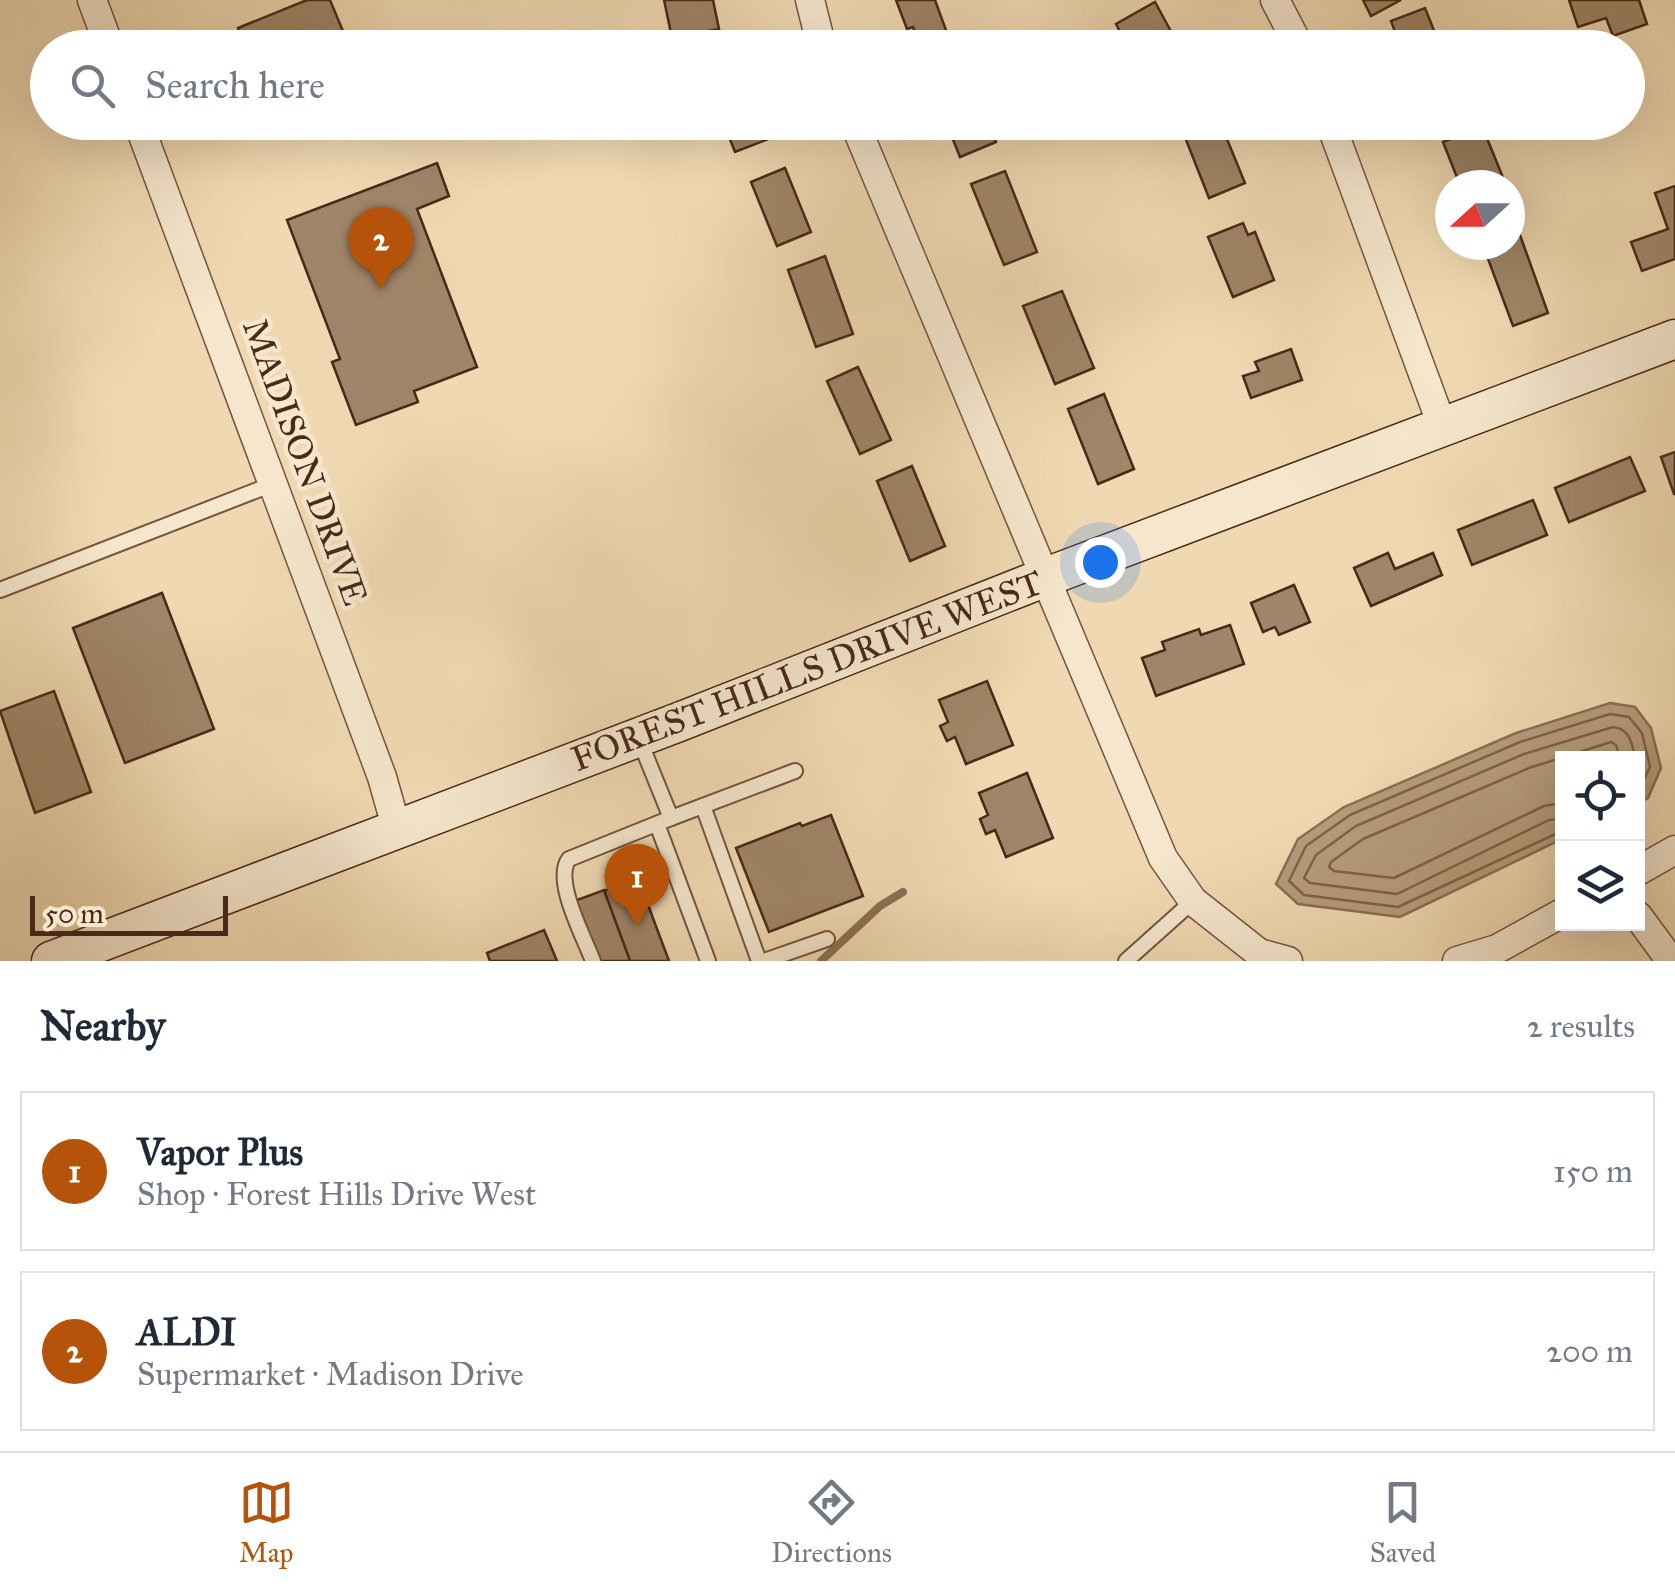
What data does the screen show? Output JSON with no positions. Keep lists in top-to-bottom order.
{
  "streets": {
    "main road": ["FOREST HILLS DRIVE WEST"],
    "street": ["MADISON DRIVE"]
  },
  "crossings": [
    ["MADISON DRIVE", "FOREST HILLS DRIVE WEST"]
  ],
  "scale_bar": "50 m",
  "north": "left",
  "page": {
    "search": "Search here",
    "pins": ["2", "1"],
    "scale": "50 m",
    "heading": ["Nearby", "2 results"],
    "list": [
      {
        "mark": "1",
        "name": "Vapor Plus",
        "note": "Shop · Forest Hills Drive West",
        "value": "150 m"
      },
      {
        "mark": "2",
        "name": "ALDI",
        "note": "Supermarket · Madison Drive",
        "value": "200 m"
      }
    ],
    "nav": ["Map", "Directions", "Saved"]
  }
}
